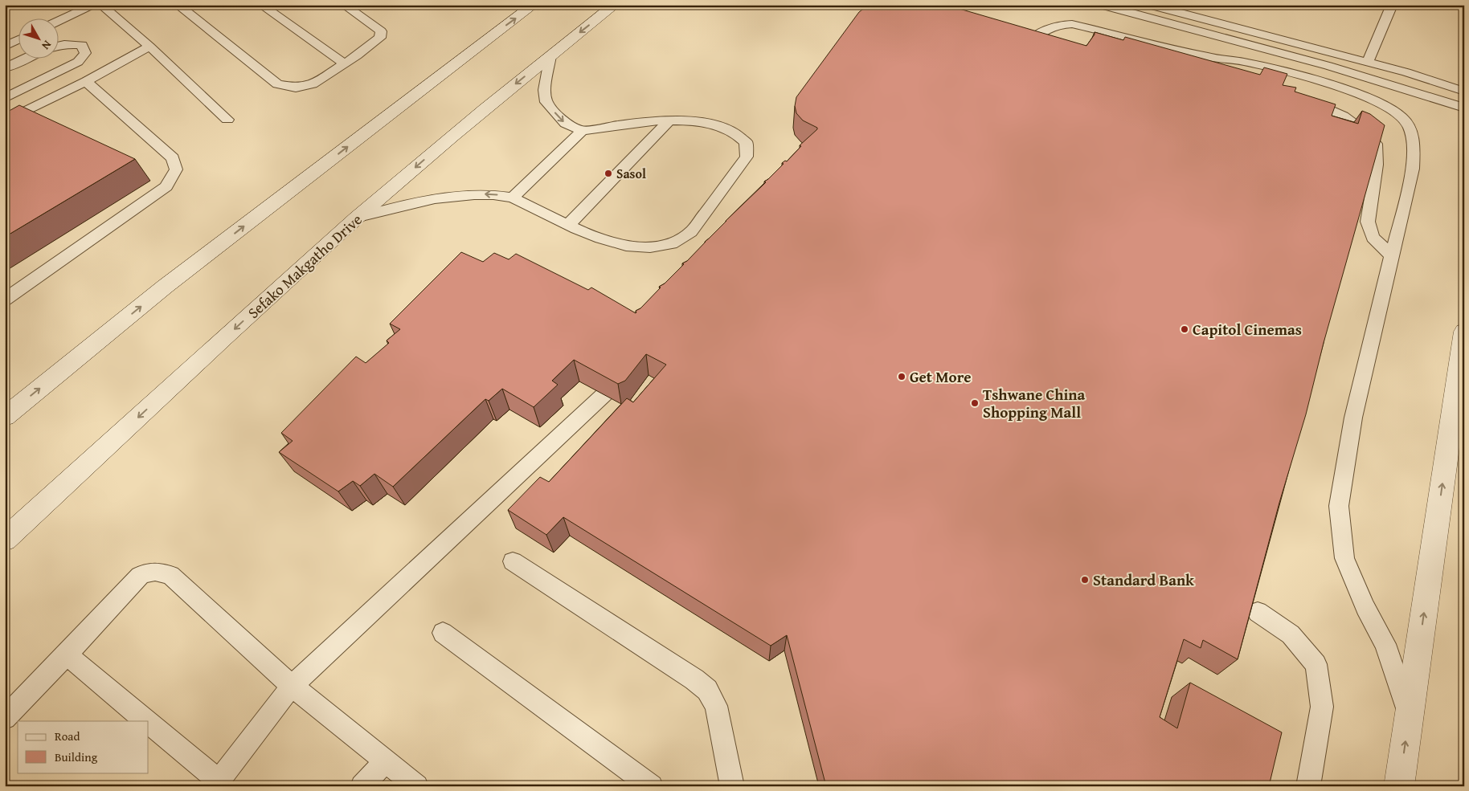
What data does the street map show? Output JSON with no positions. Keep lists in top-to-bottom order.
{
  "streets": {
    "main road": ["Sefako Makgatho Drive"]
  },
  "places": [
    "Sasol",
    "Capitol Cinemas",
    "Get More",
    "Tshwane China Shopping Mall",
    "Standard Bank"
  ],
  "legend": ["Road", "Building"],
  "north": "bottom right"
}
